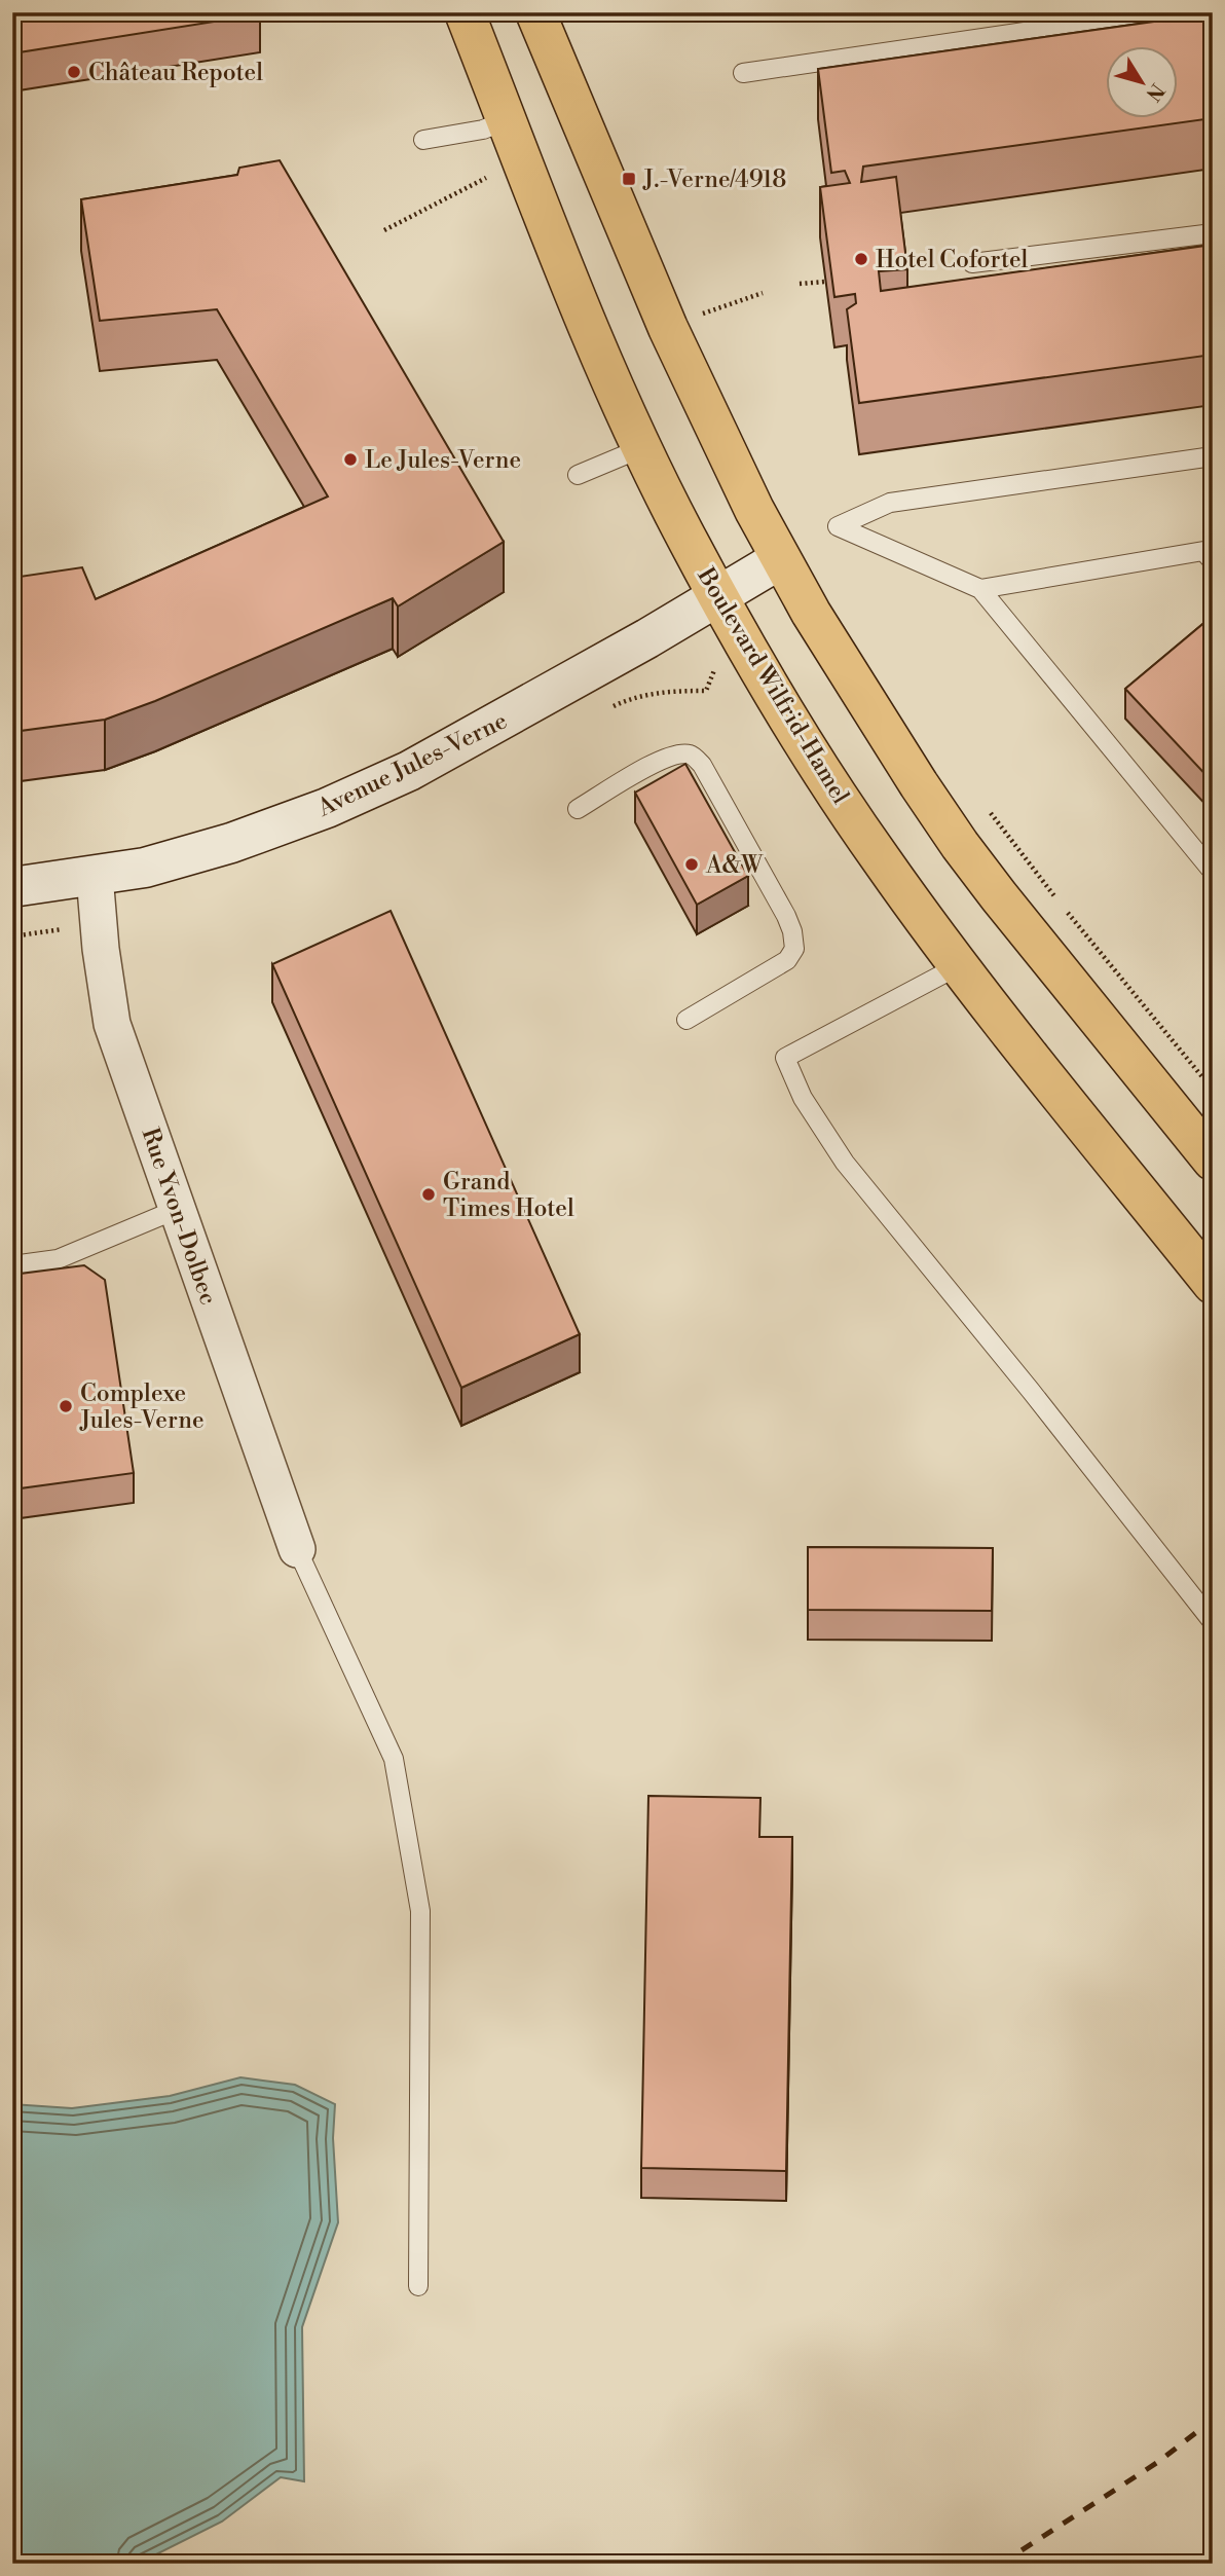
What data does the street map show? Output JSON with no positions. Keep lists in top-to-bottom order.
{
  "streets": {
    "main road": ["Boulevard Wilfrid-Hamel"],
    "street": ["Avenue Jules-Verne", "Rue Yvon-Dolbec"]
  },
  "crossings": [
    ["Boulevard Wilfrid-Hamel", "Avenue Jules-Verne"],
    ["Avenue Jules-Verne", "Rue Yvon-Dolbec"]
  ],
  "places": {
    "other": [
      "Château Repotel",
      "Hotel Cofortel",
      "Le Jules-Verne",
      "A&W",
      "Grand Times Hotel",
      "Complexe Jules-Verne"
    ],
    "transit": ["J.-Verne/4918"]
  },
  "north": "bottom right"
}
